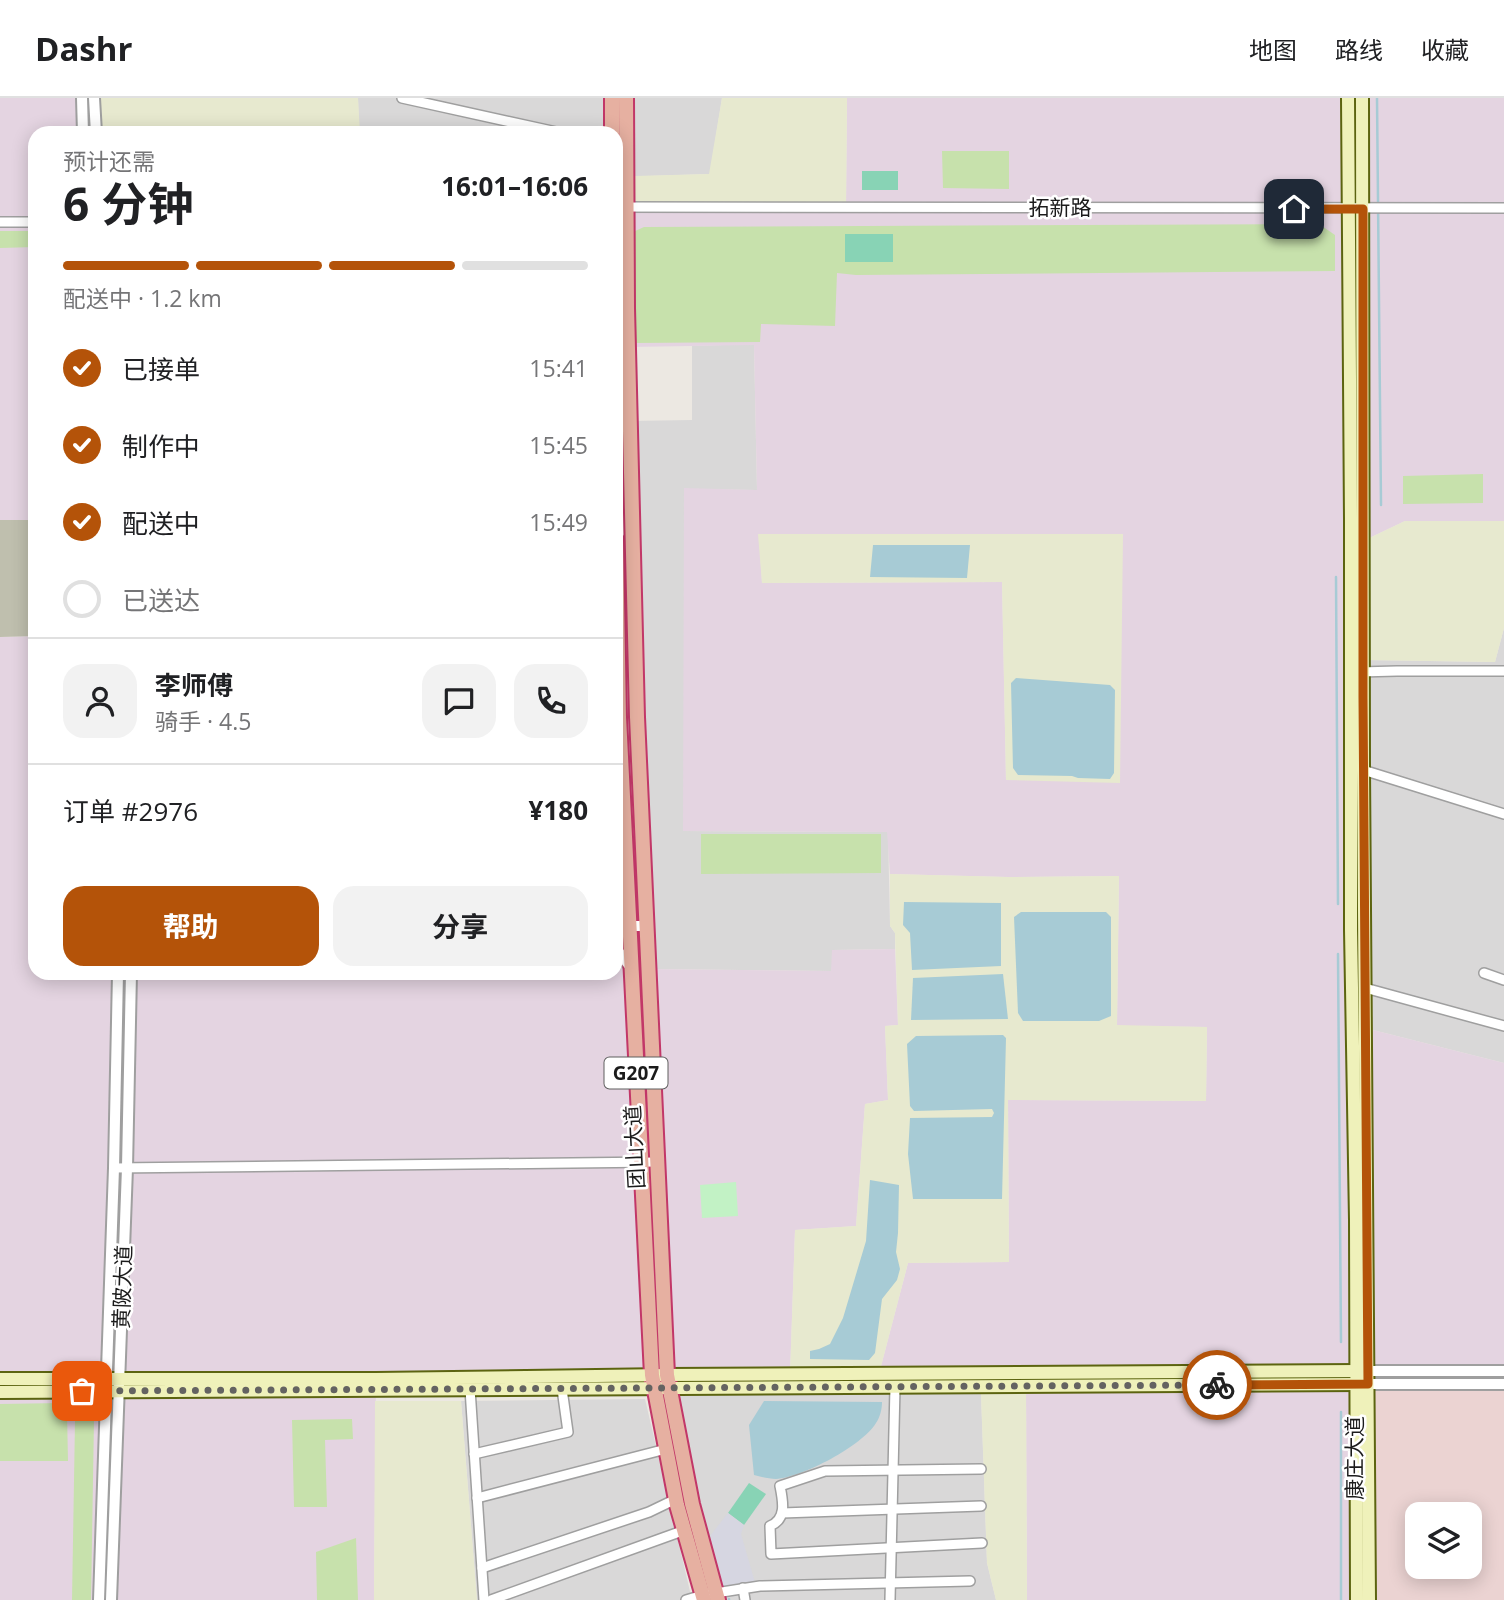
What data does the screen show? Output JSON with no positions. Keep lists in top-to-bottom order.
{
  "streets": {
    "highway": ["G207", "团山大道"],
    "main road": ["康庄大道"],
    "street": ["拓新路", "黄陂大道"]
  },
  "crossings": [
    ["拓新路", "康庄大道"]
  ],
  "page": {
    "header": "Dashr",
    "nav": ["地图", "路线", "收藏"],
    "heading": ["6 分钟", "预计还需", "16:01–16:06"],
    "panel": [
      "李师傅",
      "骑手 · 4.5",
      "订单 #2976",
      "¥180"
    ],
    "bar": "配送中 · 1.2 km",
    "list": [
      ["已接单", "15:41"],
      ["制作中", "15:45"],
      ["配送中", "15:49"],
      "已送达"
    ],
    "buttons": ["帮助", "分享"]
  }
}
